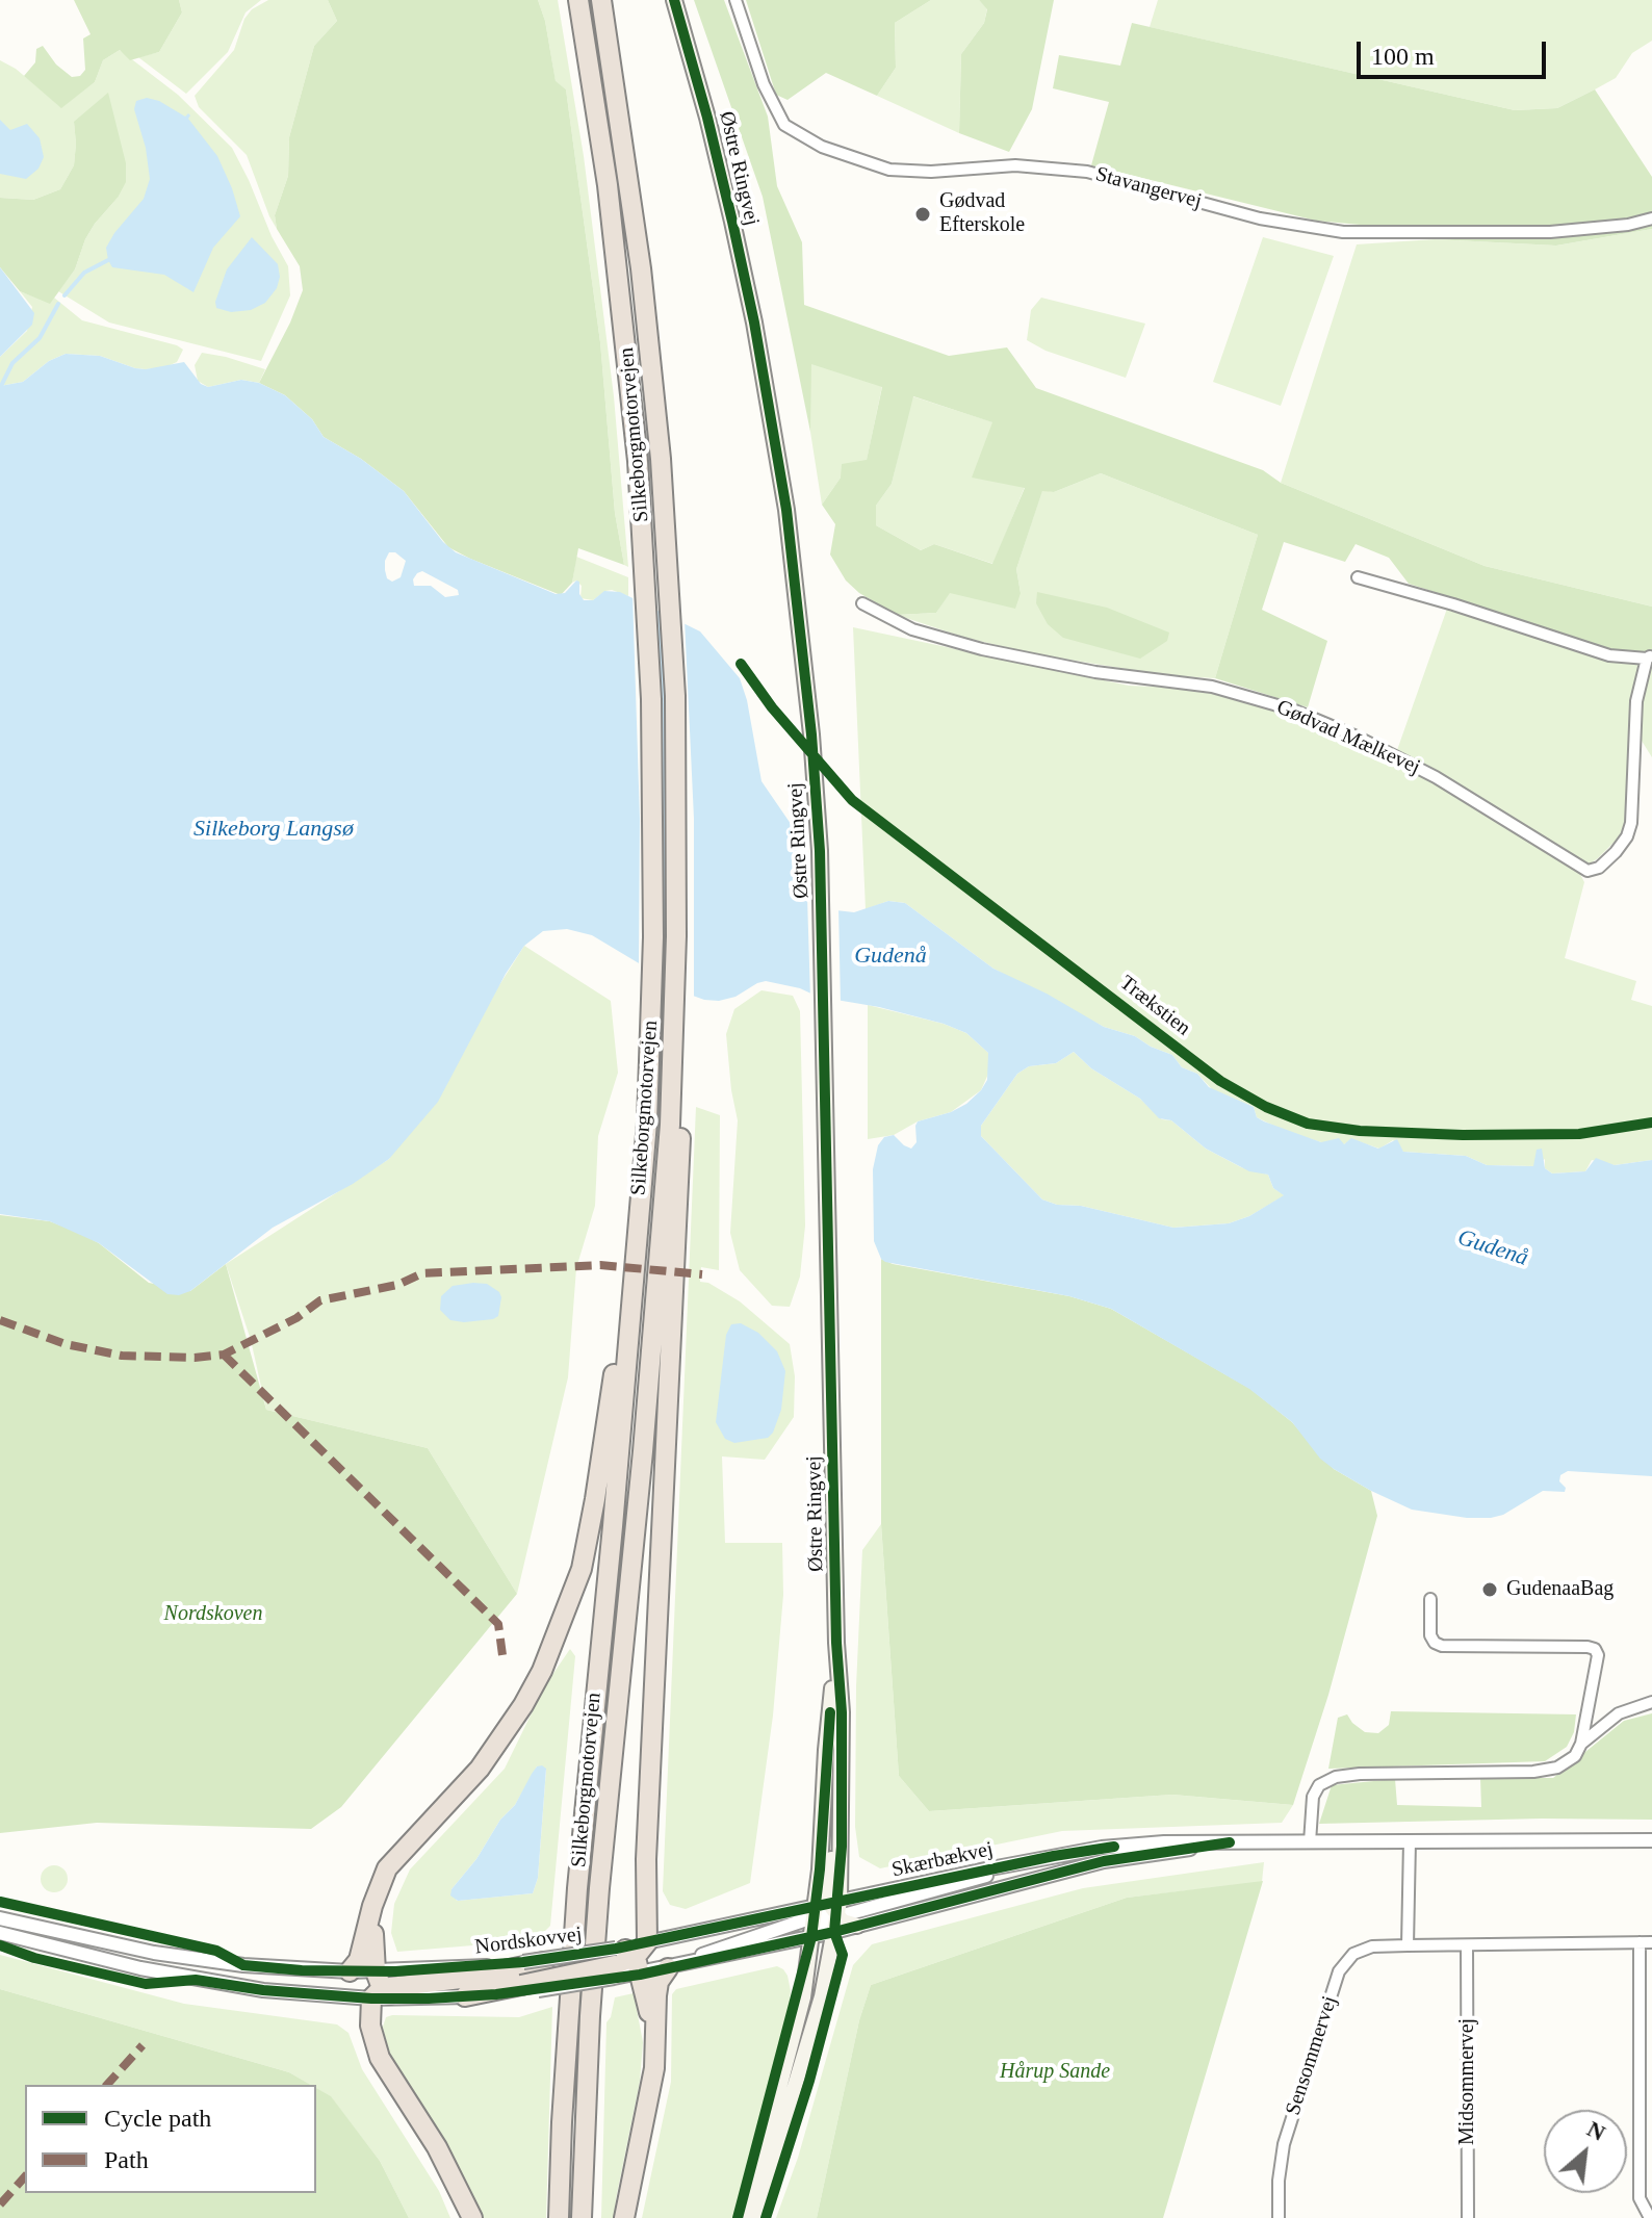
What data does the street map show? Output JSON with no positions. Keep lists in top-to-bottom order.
{
  "streets": {
    "highway": ["Silkeborgmotorvejen"],
    "main road": ["Østre Ringvej"],
    "street": [
      "Stavangervej",
      "Gødvad Mælkevej",
      "Skærbækvej",
      "Nordskovvej",
      "Sensommervej",
      "Midsommervej"
    ],
    "cycle path": ["Trækstien"]
  },
  "crossings": [
    ["Østre Ringvej", "Skærbækvej"],
    ["Østre Ringvej", "Nordskovvej"],
    ["Skærbækvej", "Nordskovvej"],
    ["Sensommervej", "Midsommervej"]
  ],
  "water": ["Silkeborg Langsø", "Gudenå"],
  "parks": ["Nordskoven", "Hårup Sande"],
  "places": ["Gødvad Efterskole", "GudenaaBag"],
  "legend": ["Cycle path", "Path"],
  "scale_bar": "100 m",
  "north": "top right"
}
